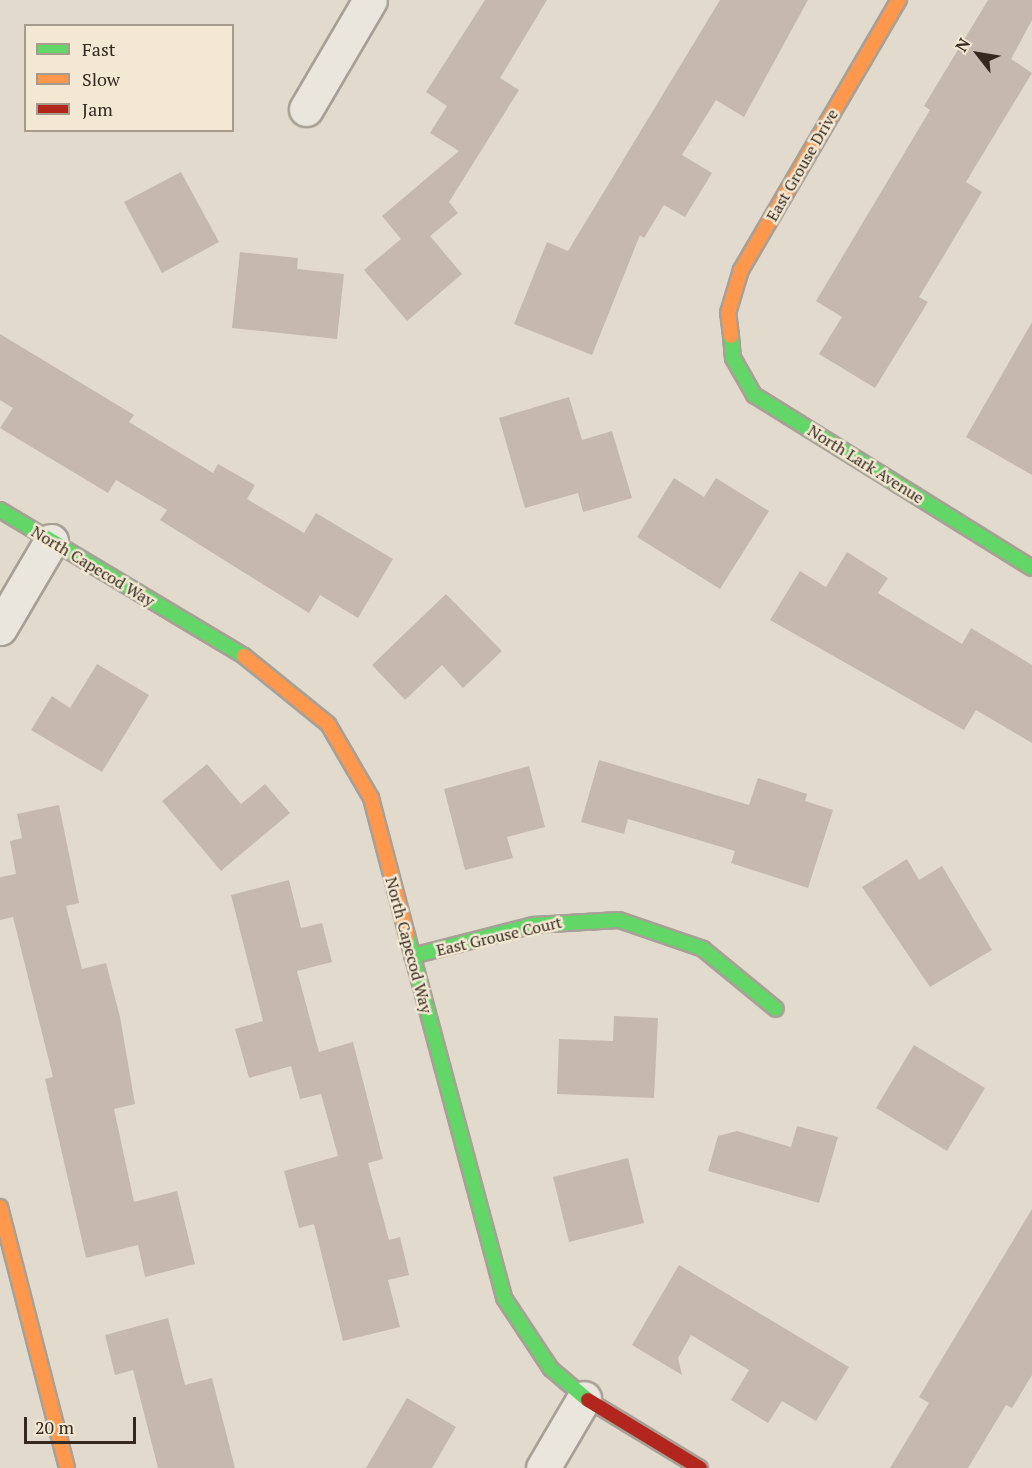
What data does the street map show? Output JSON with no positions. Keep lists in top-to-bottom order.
{
  "streets": {
    "street": [
      "East Grouse Drive",
      "North Lark Avenue",
      "North Capecod Way",
      "East Grouse Court"
    ]
  },
  "crossings": [
    ["East Grouse Drive", "North Lark Avenue"],
    ["North Capecod Way", "East Grouse Court"]
  ],
  "legend": ["Fast", "Slow", "Jam"],
  "scale_bar": "20 m",
  "north": "top left"
}
